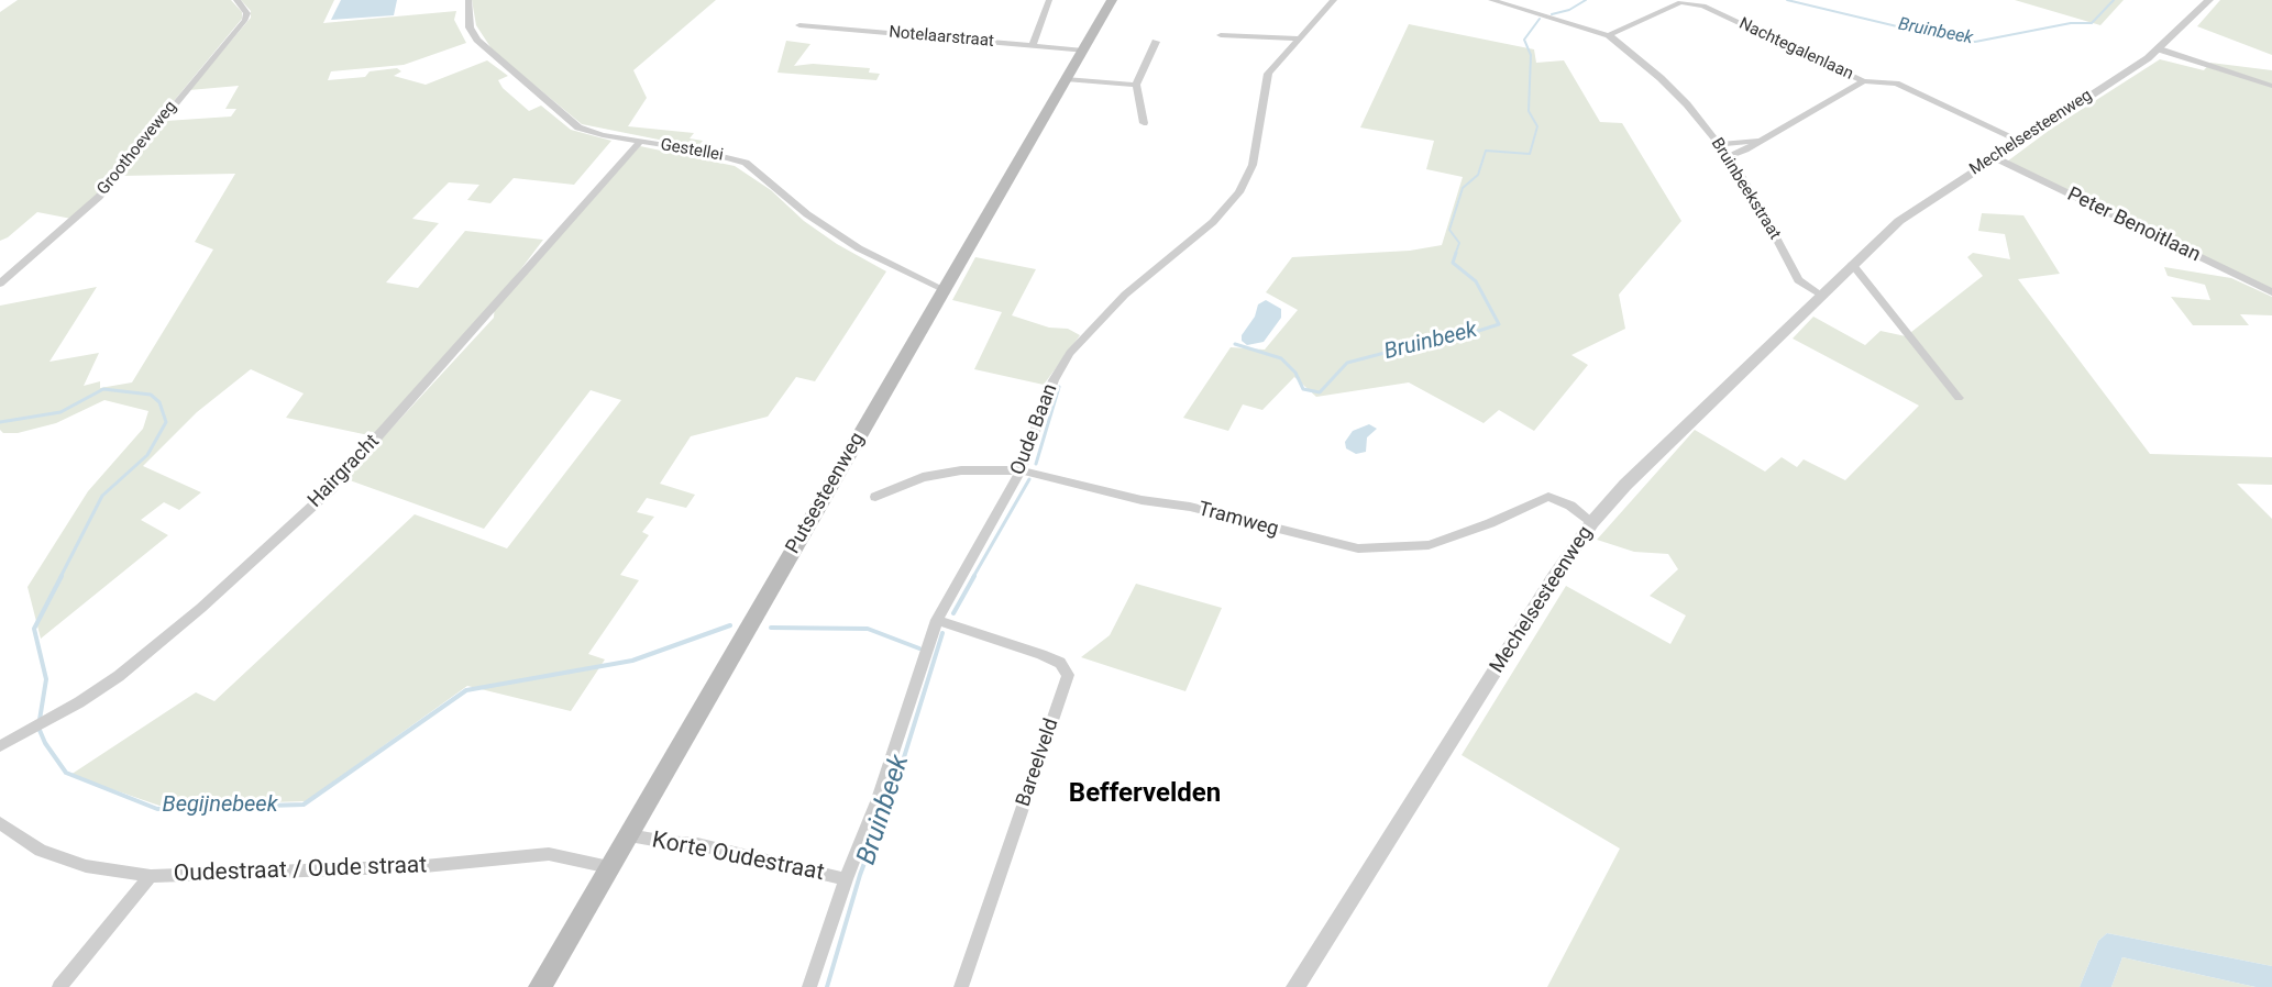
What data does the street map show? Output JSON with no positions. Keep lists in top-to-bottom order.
{
  "streets": {
    "main road": ["Putsesteenweg"],
    "street": [
      "Notelaarstraat",
      "Nachtegalenlaan",
      "Mechelsesteenweg",
      "Groothoeveweg",
      "Gestellei",
      "Bruinbeekstraat",
      "Peter Benoitlaan",
      "Oude Baan",
      "Hairgracht",
      "Tramweg",
      "Bareelveld",
      "Korte Oudestraat",
      "Oudestraat / Oude straat"
    ]
  },
  "crossings": [
    ["Notelaarstraat", "Putsesteenweg"],
    ["Nachtegalenlaan", "Mechelsesteenweg"],
    ["Nachtegalenlaan", "Bruinbeekstraat"],
    ["Mechelsesteenweg", "Bruinbeekstraat"],
    ["Mechelsesteenweg", "Peter Benoitlaan"],
    ["Mechelsesteenweg", "Tramweg"],
    ["Gestellei", "Hairgracht"],
    ["Gestellei", "Putsesteenweg"],
    ["Oude Baan", "Tramweg"],
    ["Oude Baan", "Bareelveld"],
    ["Oude Baan", "Korte Oudestraat"],
    ["Putsesteenweg", "Korte Oudestraat"],
    ["Putsesteenweg", "Oudestraat / Oude straat"]
  ],
  "districts": ["Beffervelden"],
  "water": ["Bruinbeek", "Begijnebeek"]
}
